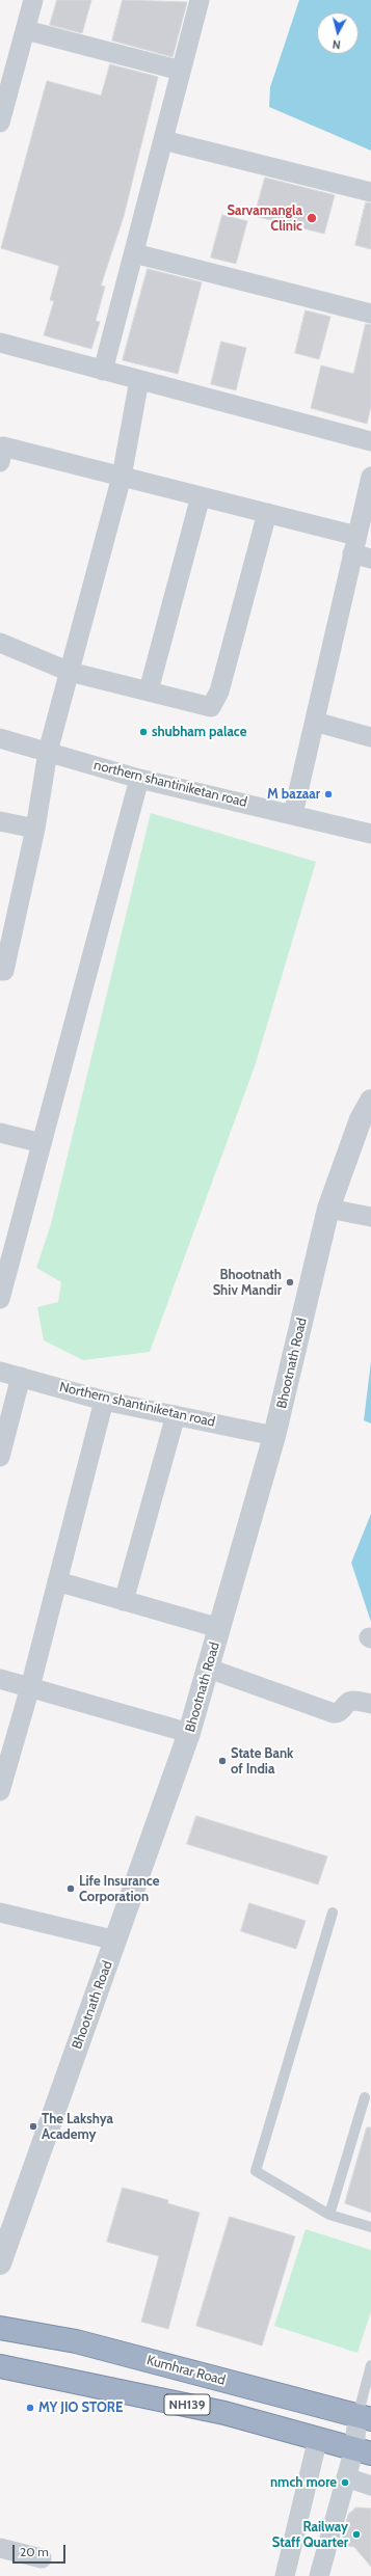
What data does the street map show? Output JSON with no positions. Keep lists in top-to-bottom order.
{
  "streets": {
    "highway": ["Kumhrar Road", "NH139"],
    "street": ["northern shantiniketan road", "Bhootnath Road", "Northern shantiniketan road"]
  },
  "crossings": [
    ["Bhootnath Road", "Northern shantiniketan road"]
  ],
  "places": [
    "Sarvamangla Clinic",
    "shubham palace",
    "M bazaar",
    "Bhootnath Shiv Mandir",
    "State Bank of India",
    "Life Insurance Corporation",
    "The Lakshya Academy",
    "MY JIO STORE",
    "nmch more",
    "Railway Staff Quarter"
  ],
  "scale_bar": "20 m",
  "north": "bottom"
}
